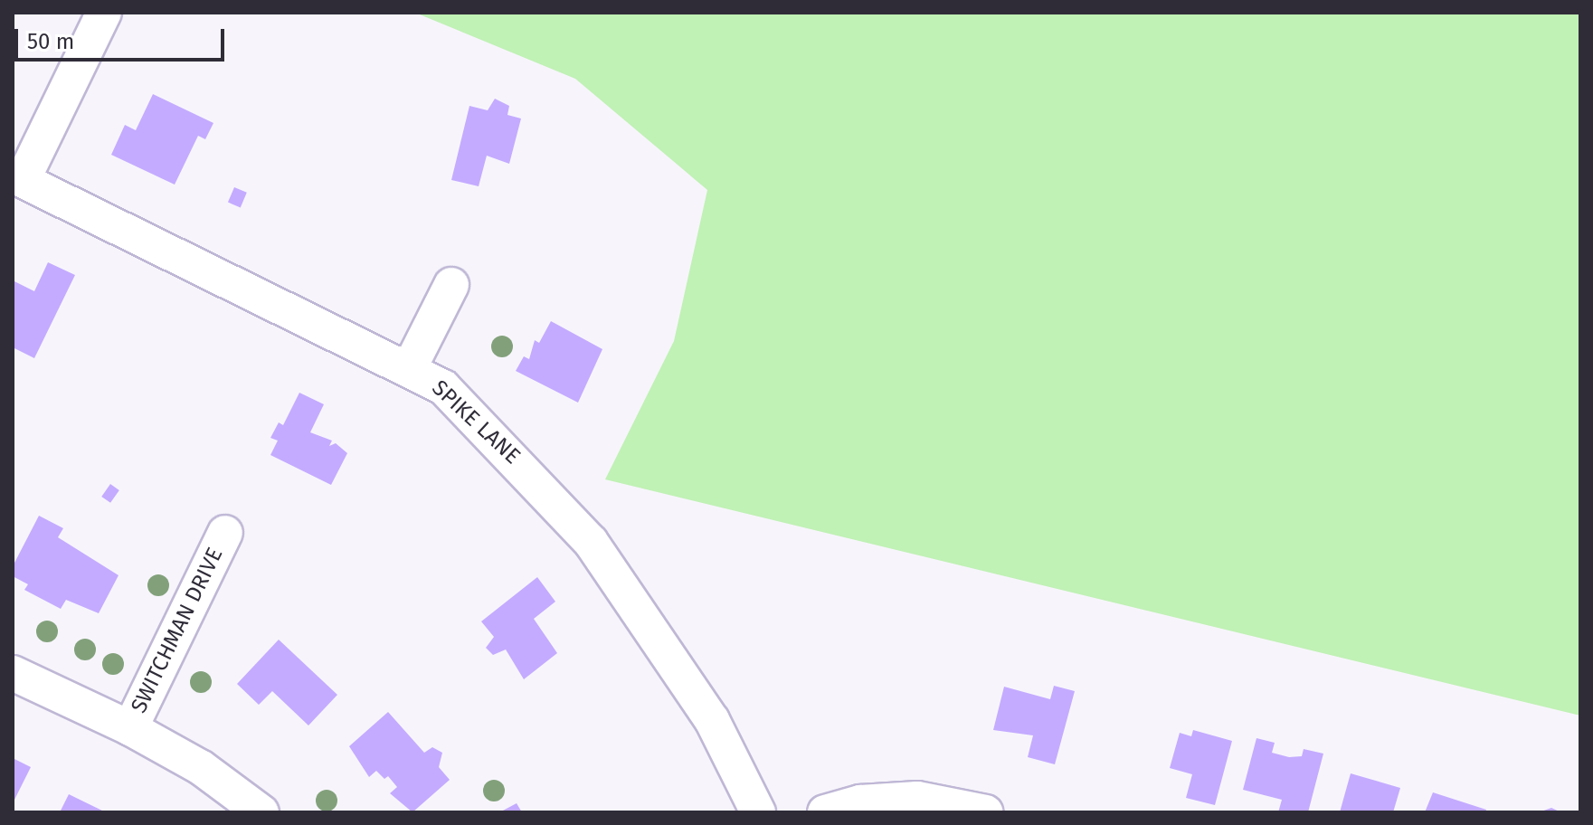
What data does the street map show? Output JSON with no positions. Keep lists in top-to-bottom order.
{
  "streets": {
    "street": ["SPIKE LANE", "SWITCHMAN DRIVE"]
  },
  "scale_bar": "50 m"
}
